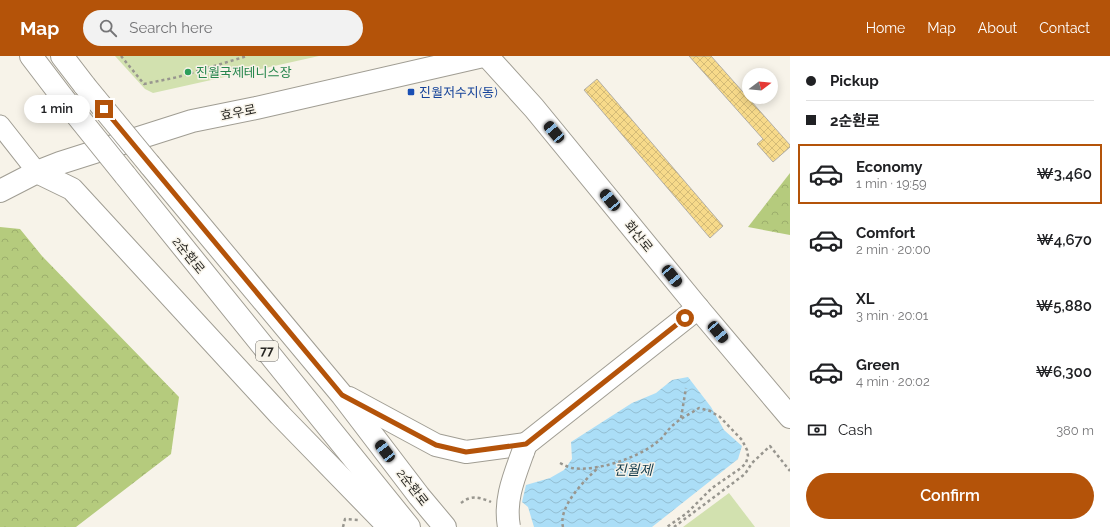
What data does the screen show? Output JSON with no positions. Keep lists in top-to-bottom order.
{
  "streets": {
    "main road": [
      "효우로",
      "화산로",
      "2순환로",
      "77"
    ]
  },
  "water": ["진월제"],
  "places": {
    "other": ["진월국제테니스장"],
    "transit": ["진월저수지(동)"]
  },
  "north": "right",
  "page": {
    "header": "Map",
    "search": "Search here",
    "nav": [
      "Home",
      "Map",
      "About",
      "Contact"
    ],
    "banner": ["Pickup", "2순환로"],
    "bubble": "1 min",
    "list": [
      {
        "name": "Economy",
        "note": "1 min · 19:59",
        "value": "₩3,460"
      },
      {
        "name": "Comfort",
        "note": "2 min · 20:00",
        "value": "₩4,670"
      },
      {
        "name": "XL",
        "note": "3 min · 20:01",
        "value": "₩5,880"
      },
      {
        "name": "Green",
        "note": "4 min · 20:02",
        "value": "₩6,300"
      }
    ],
    "pay": ["Cash", "380 m"],
    "buttons": "Confirm"
  }
}
